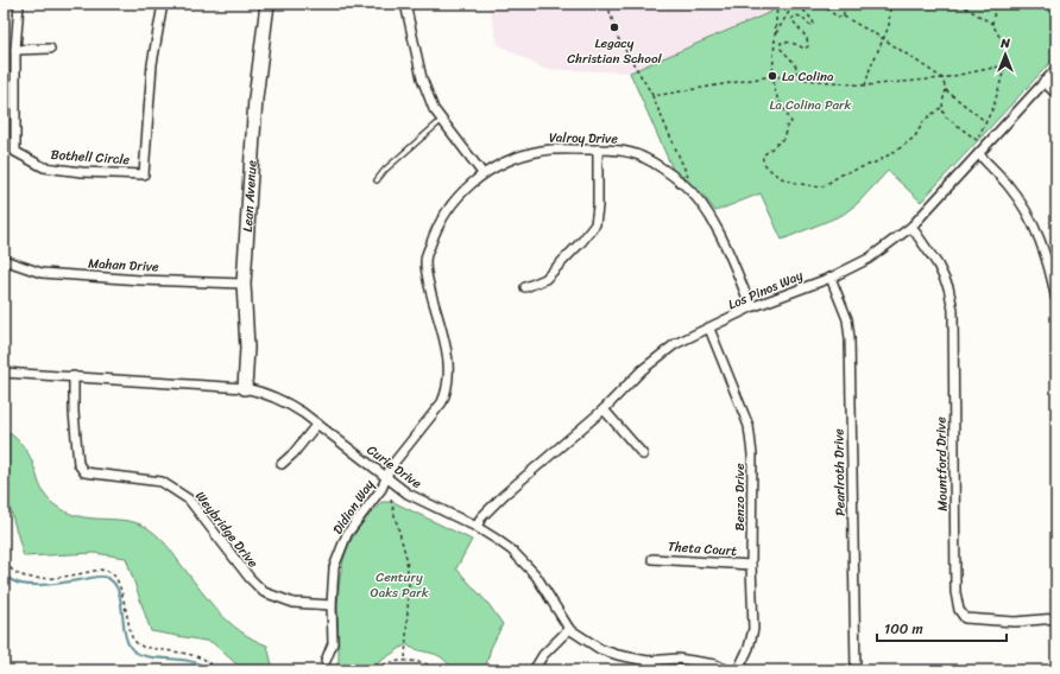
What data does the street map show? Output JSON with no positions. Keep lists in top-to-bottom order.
{
  "streets": {
    "street": [
      "Valroy Drive",
      "Bothell Circle",
      "Lean Avenue",
      "Mahan Drive",
      "Los Pinos Way",
      "Mountford Drive",
      "Curie Drive",
      "Pearlroth Drive",
      "Benzo Drive",
      "Didion Way",
      "Weybridge Drive",
      "Theta Court"
    ]
  },
  "crossings": [
    ["Valroy Drive", "Los Pinos Way"],
    ["Valroy Drive", "Curie Drive"],
    ["Valroy Drive", "Didion Way"],
    ["Lean Avenue", "Mahan Drive"],
    ["Lean Avenue", "Curie Drive"],
    ["Los Pinos Way", "Mountford Drive"],
    ["Los Pinos Way", "Curie Drive"],
    ["Los Pinos Way", "Pearlroth Drive"],
    ["Los Pinos Way", "Benzo Drive"],
    ["Curie Drive", "Didion Way"],
    ["Curie Drive", "Weybridge Drive"],
    ["Benzo Drive", "Theta Court"],
    ["Didion Way", "Weybridge Drive"]
  ],
  "parks": ["La Colina Park", "Century Oaks Park"],
  "places": ["Legacy Christian School", "La Colina"],
  "scale_bar": "100 m",
  "north": "top"
}
